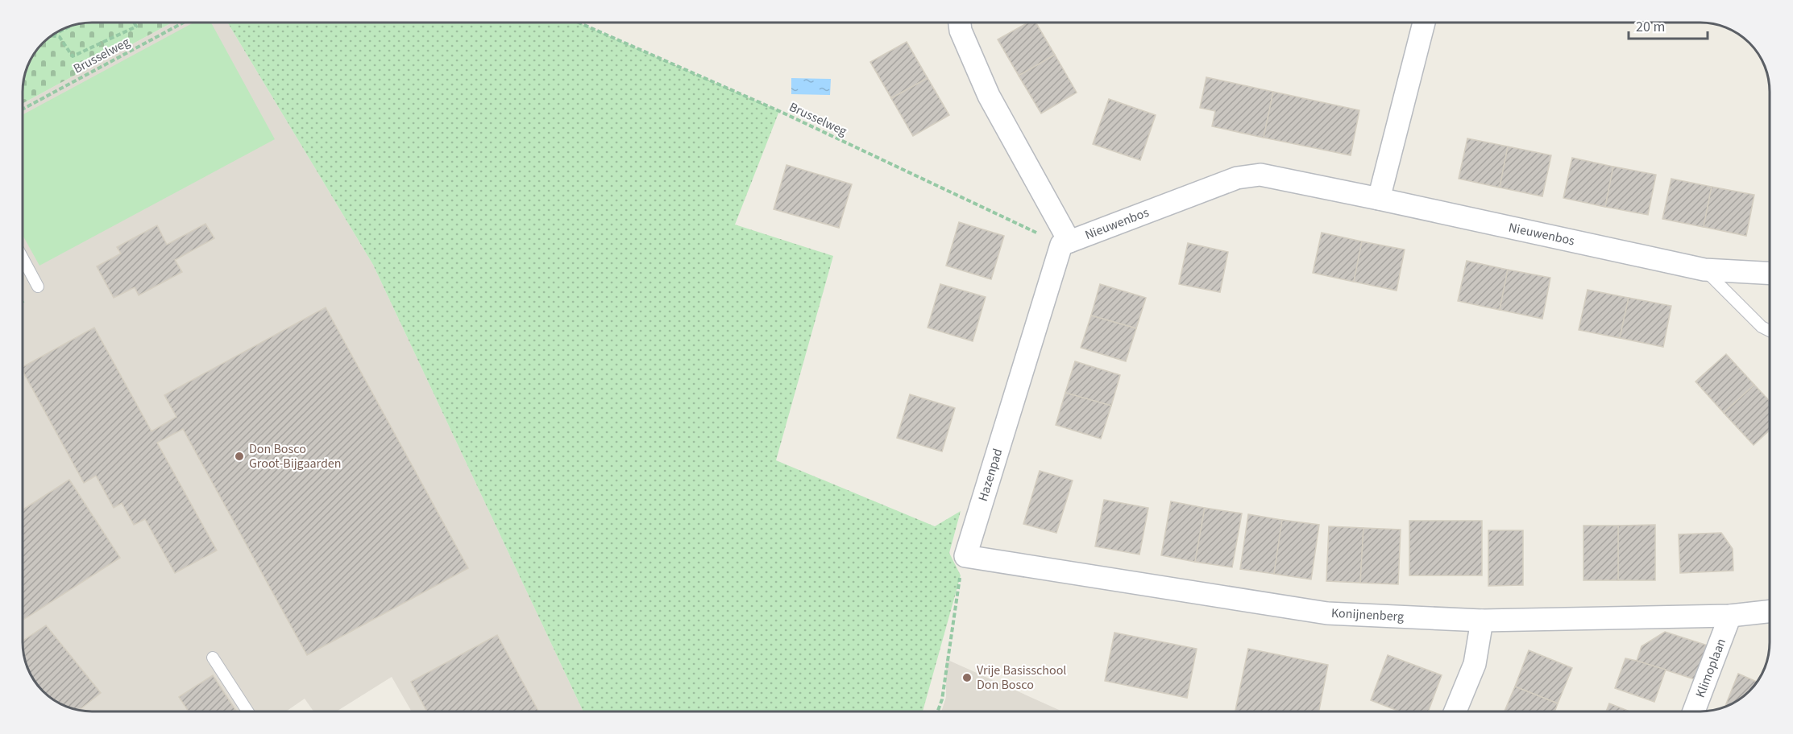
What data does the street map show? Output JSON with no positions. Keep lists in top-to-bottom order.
{
  "streets": {
    "street": [
      "Nieuwenbos",
      "Hazenpad",
      "Konijnenberg",
      "Klimoplaan"
    ],
    "path": ["Brusselweg"]
  },
  "crossings": [
    ["Brusselweg", "Nieuwenbos"],
    ["Brusselweg", "Hazenpad"],
    ["Nieuwenbos", "Hazenpad"],
    ["Hazenpad", "Konijnenberg"],
    ["Konijnenberg", "Klimoplaan"]
  ],
  "places": ["Don Bosco Groot-Bijgaarden", "Vrije Basisschool Don Bosco"],
  "scale_bar": "20 m"
}
